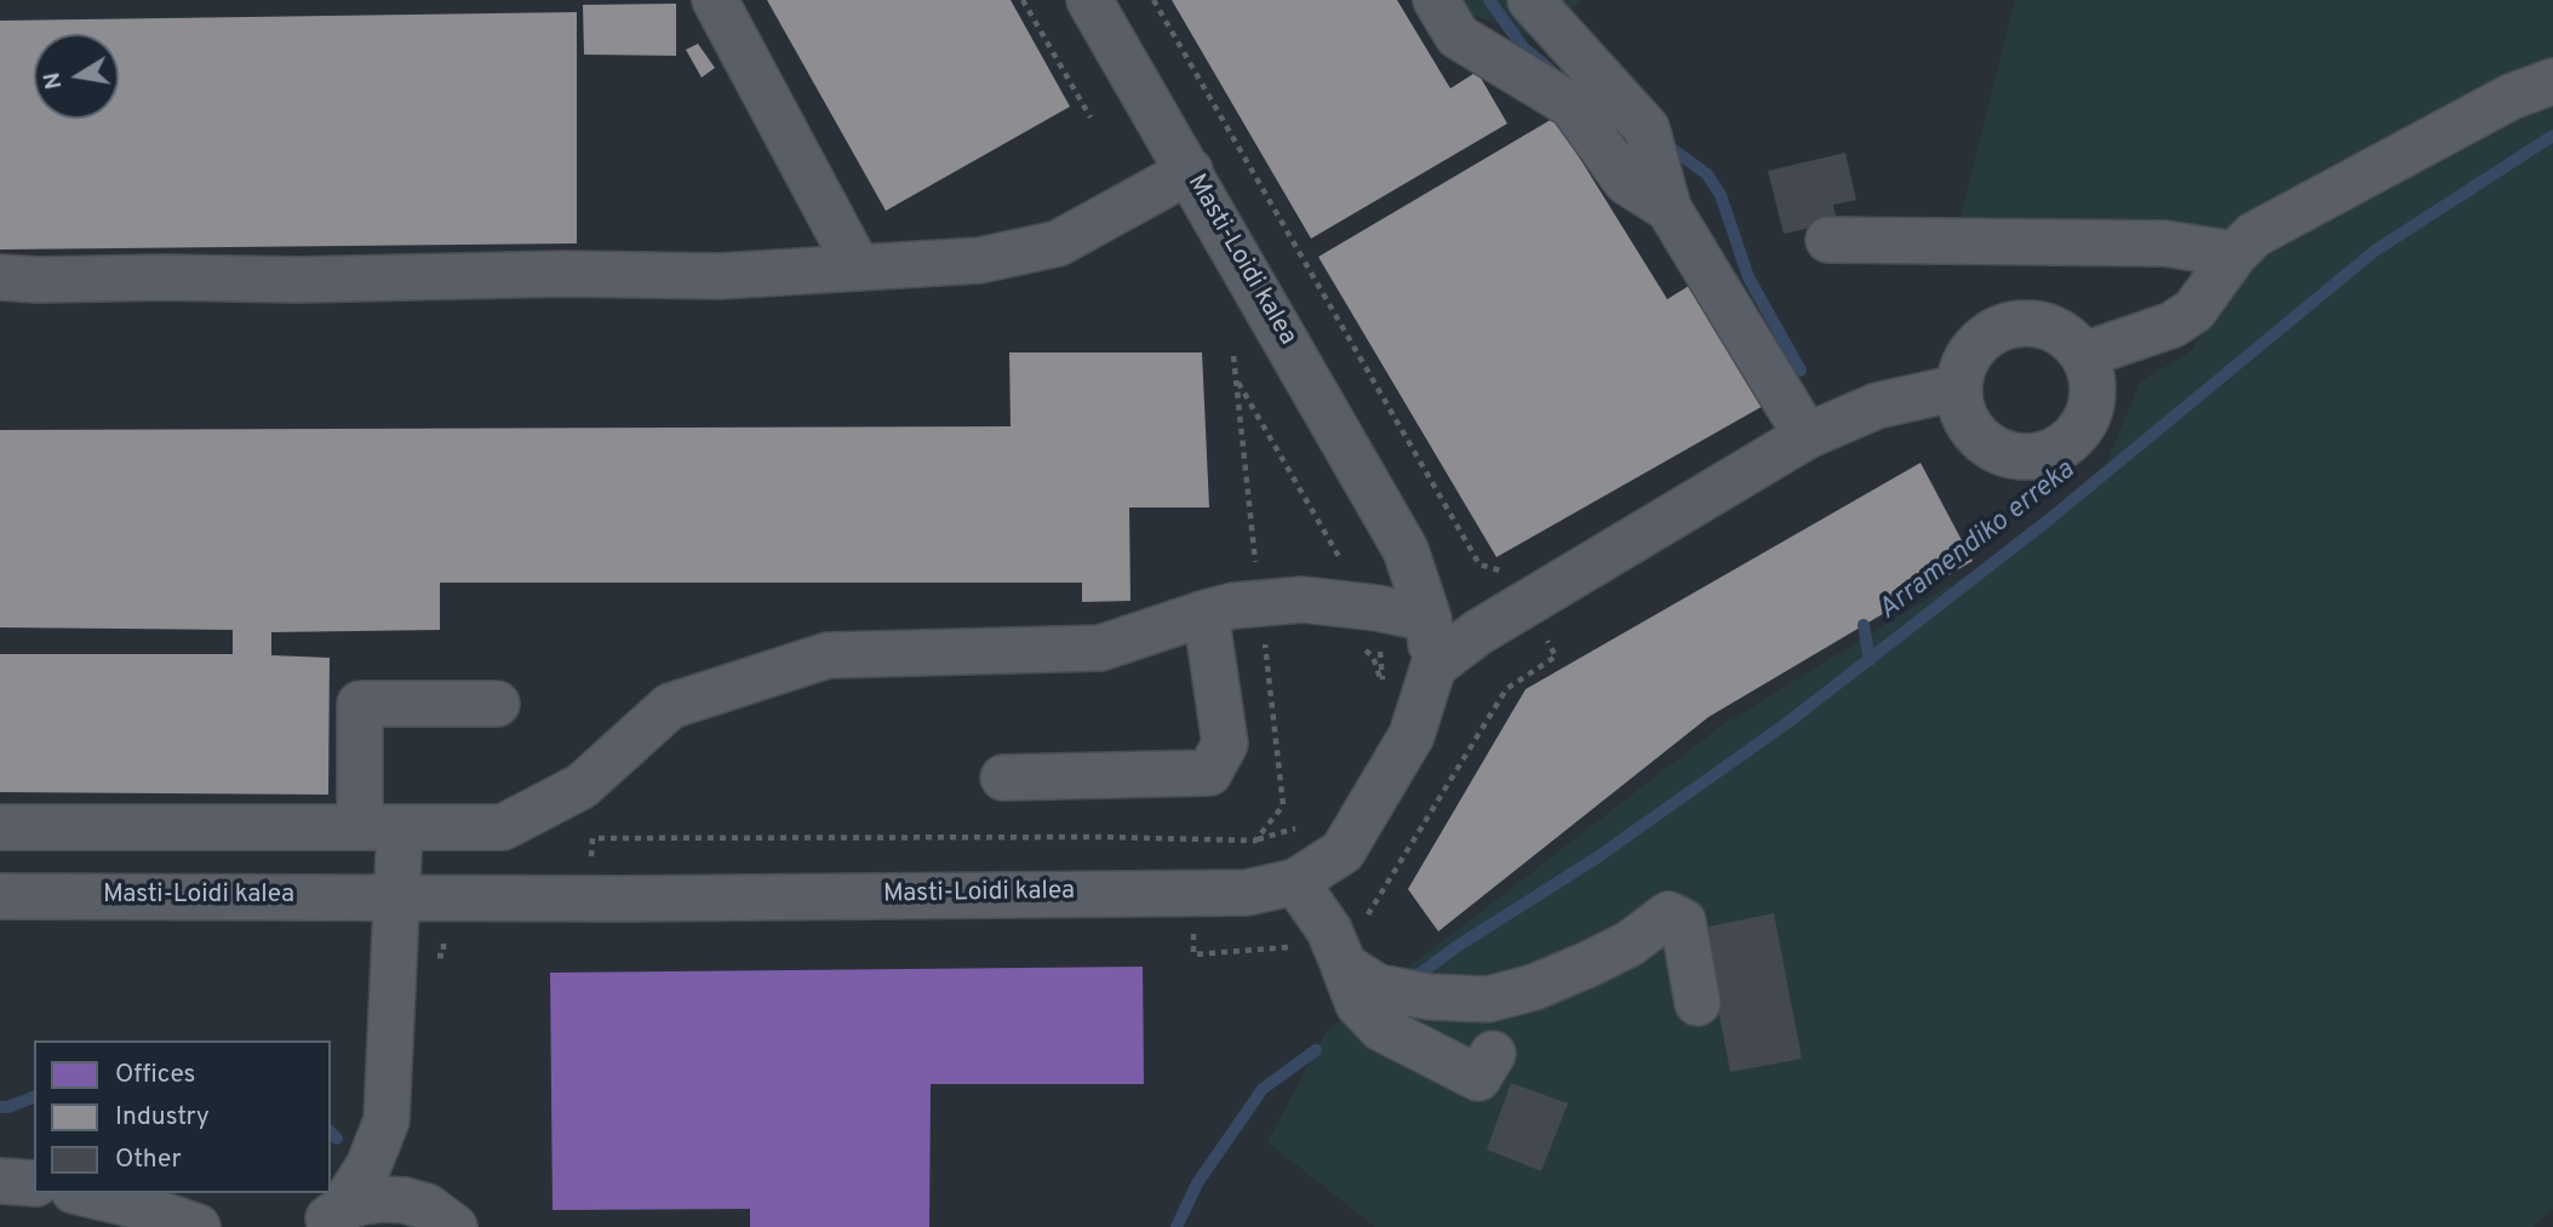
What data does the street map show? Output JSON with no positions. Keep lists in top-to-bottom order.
{
  "streets": {
    "street": ["Masti-Loidi kalea"]
  },
  "water": ["Arramendiko erreka"],
  "legend": ["Offices", "Industry", "Other"],
  "north": "left"
}
